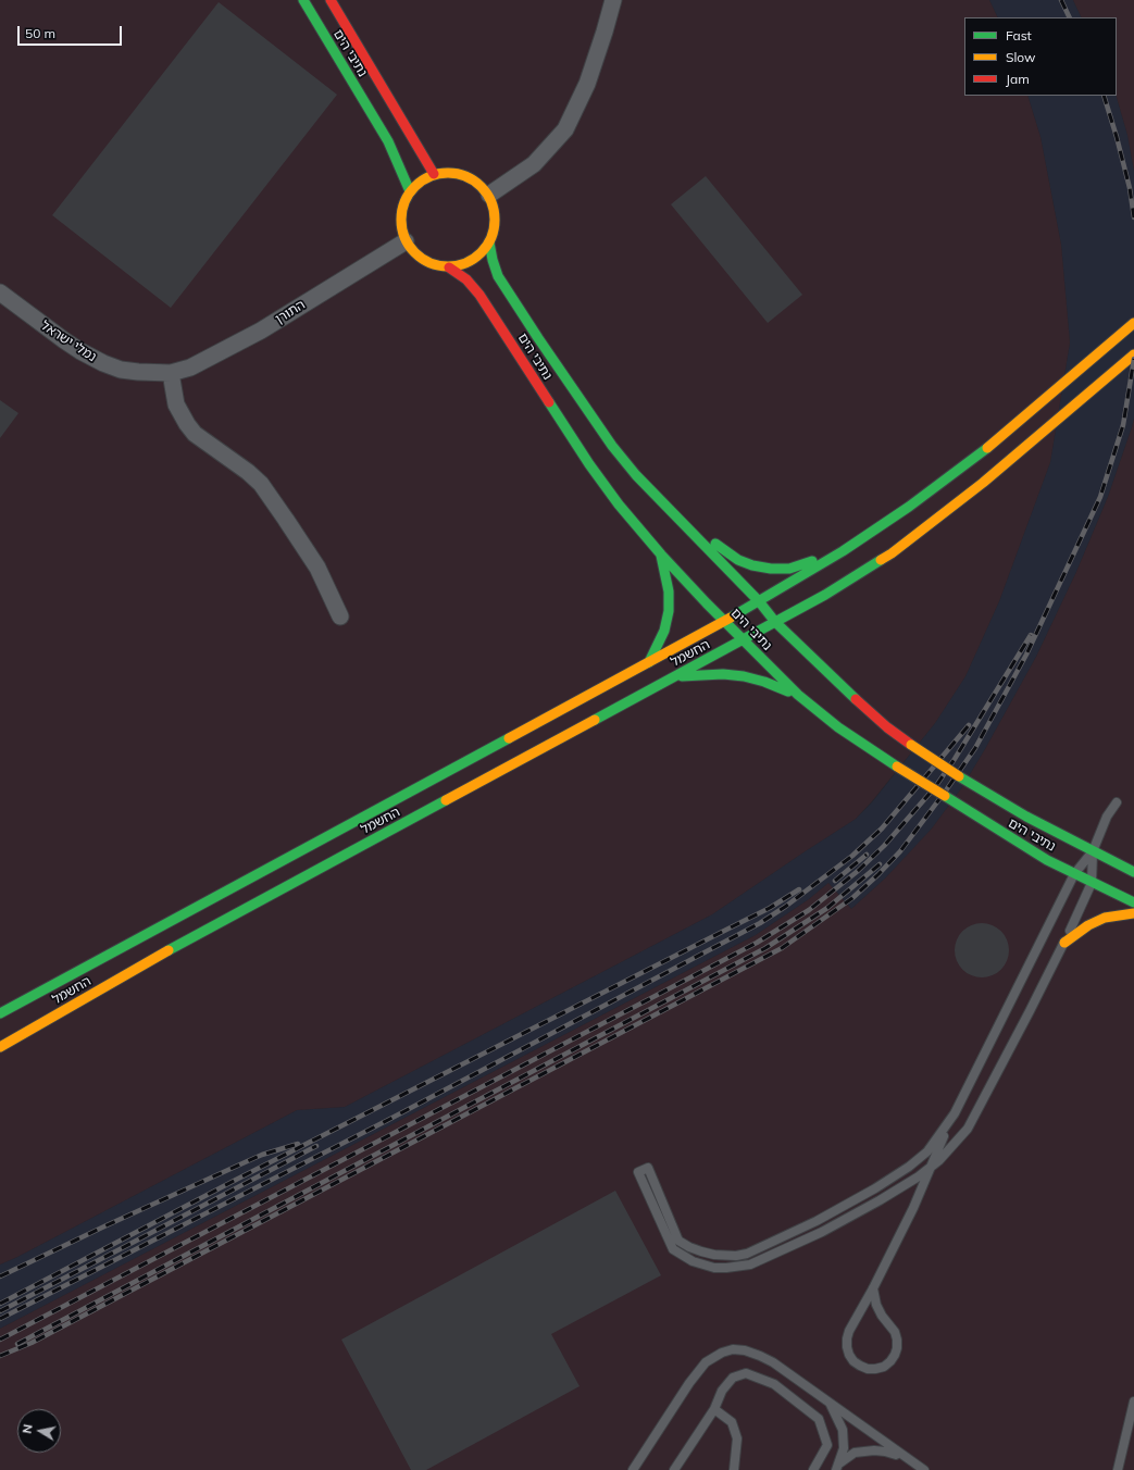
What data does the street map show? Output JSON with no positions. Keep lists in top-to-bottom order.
{
  "streets": {
    "street": [
      "נתיבי הים",
      "התורן",
      "נמלי ישראל",
      "החשמל"
    ]
  },
  "crossings": [
    ["נתיבי הים", "התורן"],
    ["נתיבי הים", "החשמל"],
    ["התורן", "נמלי ישראל"]
  ],
  "legend": ["Fast", "Slow", "Jam"],
  "scale_bar": "50 m",
  "north": "left"
}
